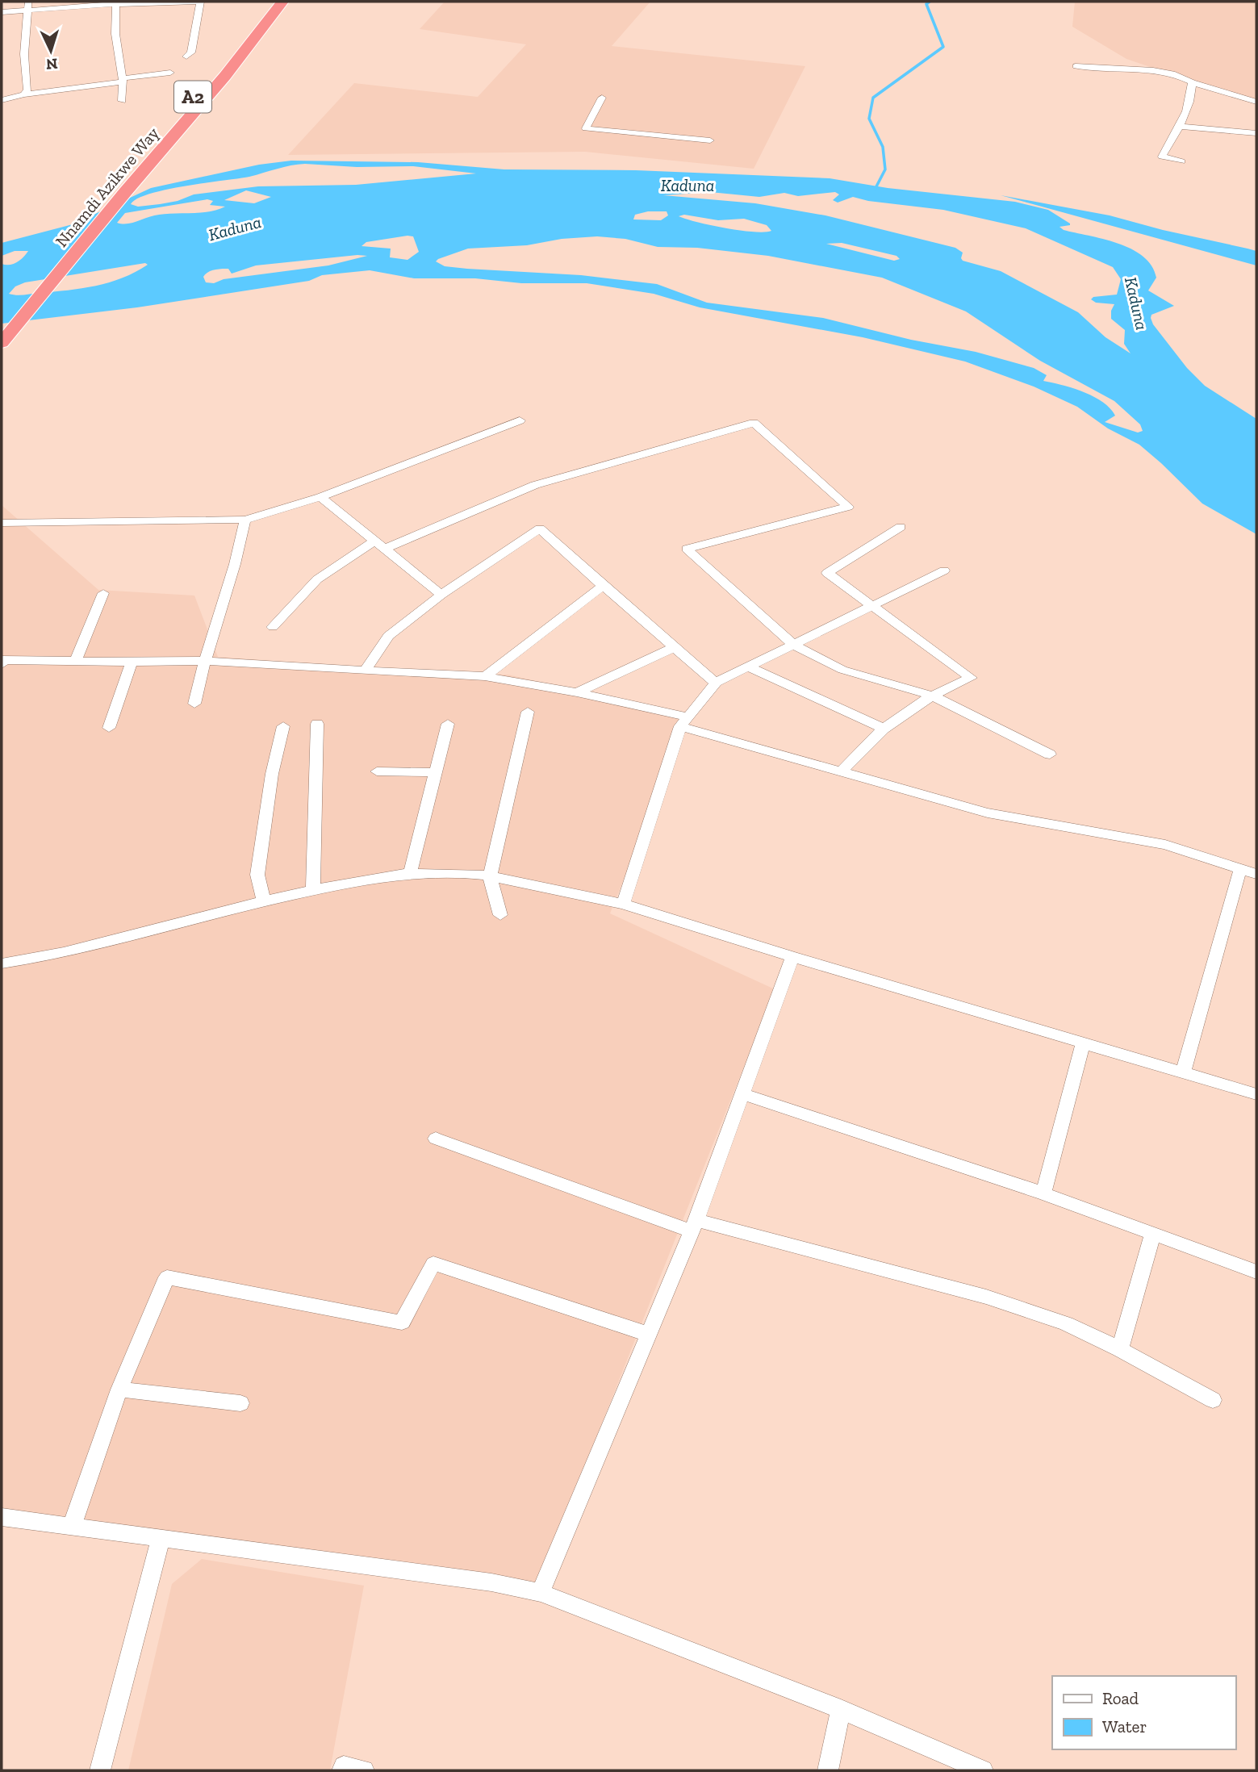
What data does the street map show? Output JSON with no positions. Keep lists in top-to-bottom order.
{
  "streets": {
    "highway": ["A2", "Nnamdi Azikwe Way"]
  },
  "water": ["Kaduna"],
  "legend": ["Road", "Water"],
  "north": "bottom"
}
